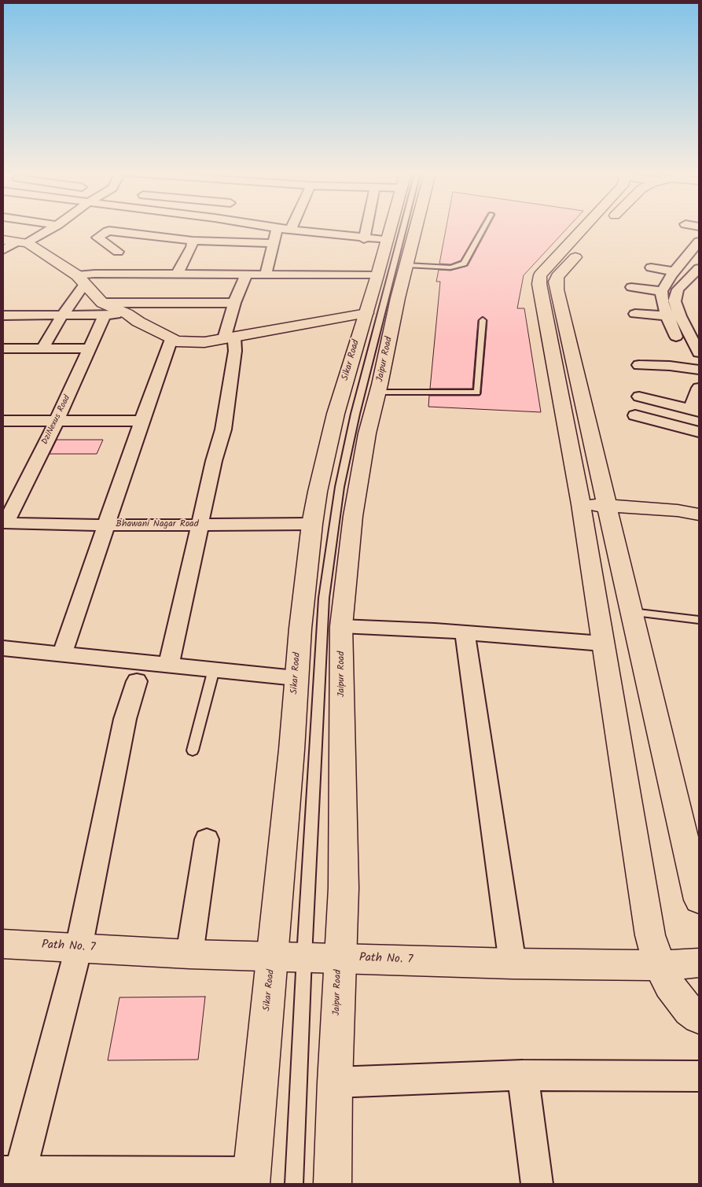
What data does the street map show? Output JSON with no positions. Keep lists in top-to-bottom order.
{
  "streets": {
    "street": [
      "Jaipur Road",
      "Sikar Road",
      "DziNexus Road",
      "Bhawani Nagar Road",
      "Path No. 7"
    ]
  },
  "crossings": [
    ["Jaipur Road", "Path No. 7"],
    ["Sikar Road", "Bhawani Nagar Road"],
    ["Sikar Road", "Path No. 7"],
    ["DziNexus Road", "Bhawani Nagar Road"]
  ]
}
